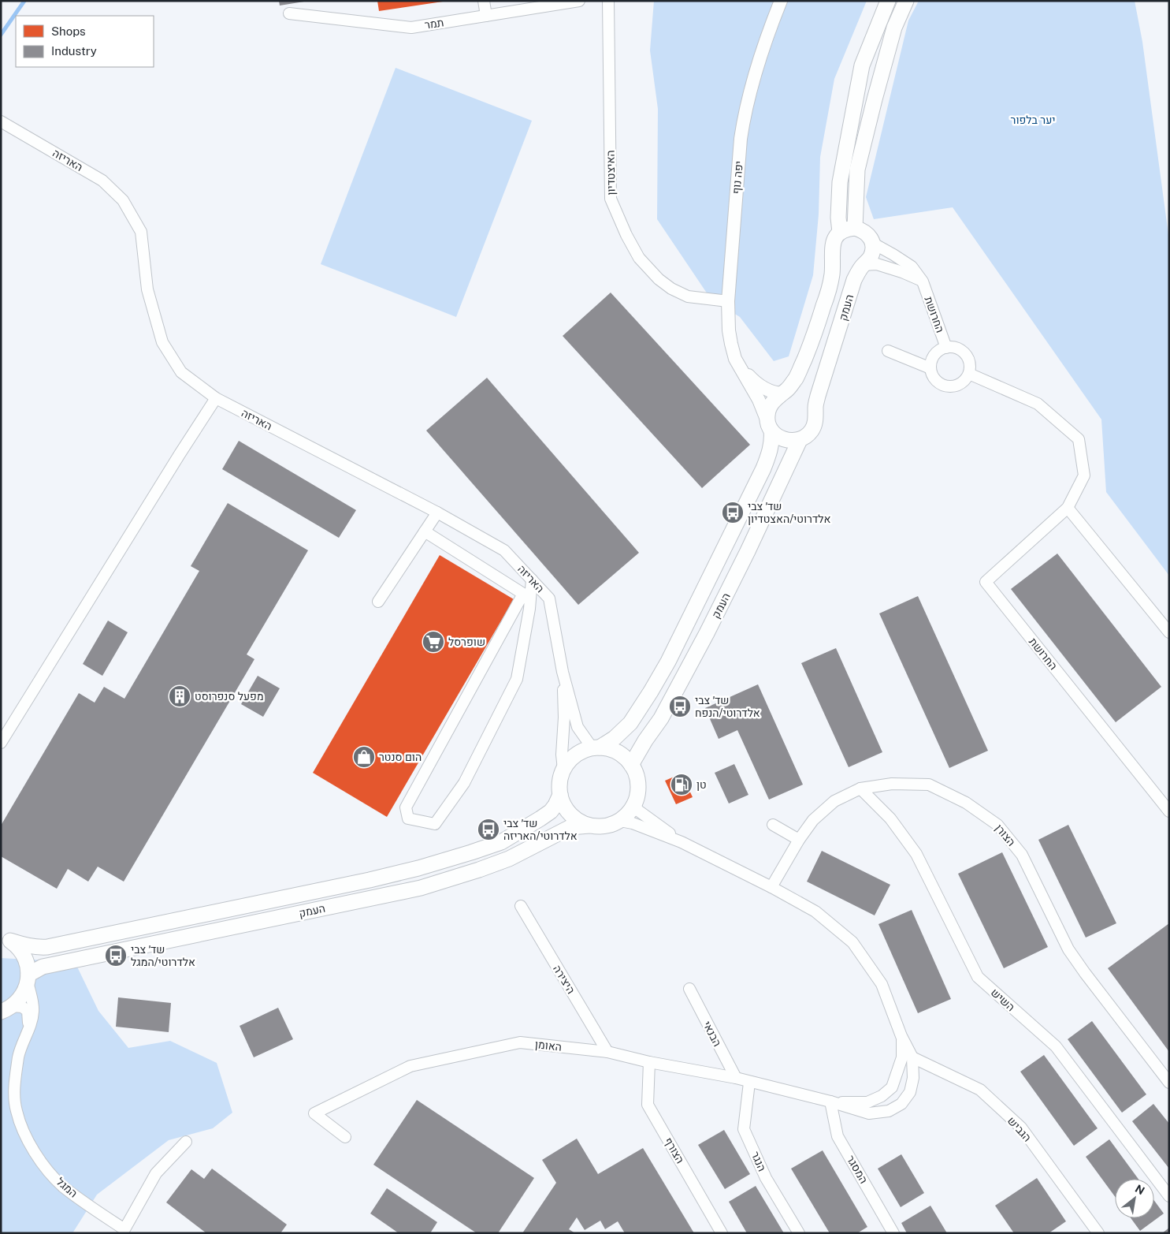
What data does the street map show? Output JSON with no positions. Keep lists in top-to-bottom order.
{
  "streets": {
    "main road": ["העמק"],
    "street": [
      "תמר",
      "האריזה",
      "האיצטדיון",
      "יפה נוף",
      "החרושת",
      "הצורן",
      "היצירה",
      "השיש",
      "הבנאי",
      "האומן",
      "הגביש",
      "הצורף",
      "הנגר",
      "המסגר",
      "המגל"
    ]
  },
  "crossings": [
    ["האריזה", "העמק"],
    ["האיצטדיון", "יפה נוף"],
    ["יפה נוף", "העמק"],
    ["העמק", "החרושת"],
    ["העמק", "המגל"],
    ["הצורן", "השיש"],
    ["היצירה", "האומן"],
    ["הבנאי", "האומן"],
    ["האומן", "הצורף"],
    ["האומן", "הנגר"],
    ["האומן", "המסגר"]
  ],
  "parks": ["יער בלפור"],
  "places": {
    "bus stop": [
      "שד׳ צבי אלדרוטי/האצטדיון",
      "שד׳ צבי אלדרוטי/הנפח",
      "שד׳ צבי אלדרוטי/האריזה",
      "שד׳ צבי אלדרוטי/המגל"
    ],
    "supermarket": ["שופרסל"],
    "building": ["מפעל סנפרוסט"],
    "shop": ["הום סנטר"],
    "fuel station": ["טן"]
  },
  "legend": ["Shops", "Industry"],
  "north": "top right"
}
